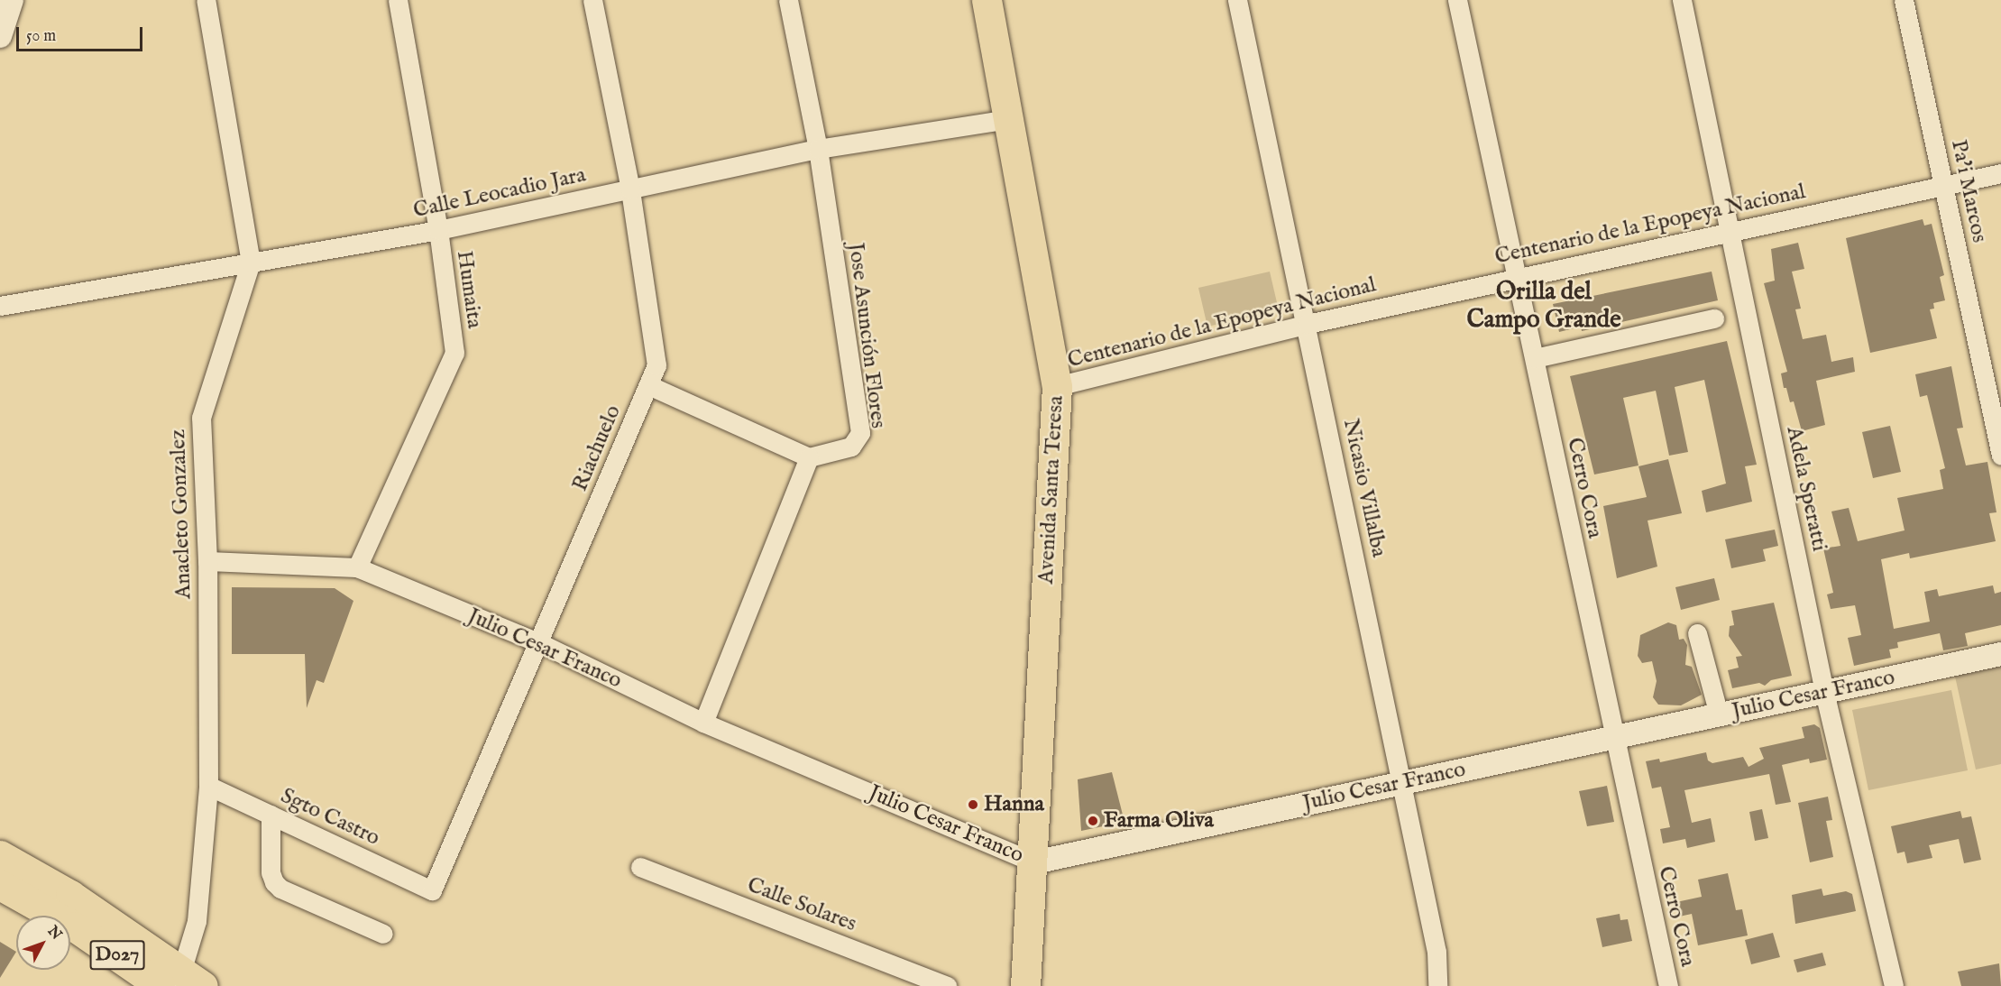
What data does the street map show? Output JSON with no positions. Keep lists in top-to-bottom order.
{
  "streets": {
    "main road": ["Avenida Santa Teresa", "D027"],
    "street": [
      "Pa'i Marcos",
      "Calle Leocadio Jara",
      "Centenario de la Epopeya Nacional",
      "Humaita",
      "Jose Asunción Flores",
      "Riachuelo",
      "Nicasio Villalba",
      "Cerro Cora",
      "Adela Speratti",
      "Anacleto Gonzalez",
      "Julio Cesar Franco",
      "Sgto Castro",
      "Calle Solares"
    ]
  },
  "crossings": [
    ["Pa'i Marcos", "Centenario de la Epopeya Nacional"],
    ["Calle Leocadio Jara", "Humaita"],
    ["Calle Leocadio Jara", "Jose Asunción Flores"],
    ["Calle Leocadio Jara", "Riachuelo"],
    ["Calle Leocadio Jara", "Avenida Santa Teresa"],
    ["Calle Leocadio Jara", "Anacleto Gonzalez"],
    ["Centenario de la Epopeya Nacional", "Nicasio Villalba"],
    ["Centenario de la Epopeya Nacional", "Cerro Cora"],
    ["Centenario de la Epopeya Nacional", "Adela Speratti"],
    ["Centenario de la Epopeya Nacional", "Avenida Santa Teresa"],
    ["Humaita", "Julio Cesar Franco"],
    ["Riachuelo", "Julio Cesar Franco"],
    ["Riachuelo", "Sgto Castro"],
    ["Nicasio Villalba", "Julio Cesar Franco"],
    ["Cerro Cora", "Julio Cesar Franco"],
    ["Adela Speratti", "Julio Cesar Franco"],
    ["Avenida Santa Teresa", "Julio Cesar Franco"],
    ["Anacleto Gonzalez", "Julio Cesar Franco"],
    ["Anacleto Gonzalez", "Sgto Castro"],
    ["Anacleto Gonzalez", "D027"]
  ],
  "districts": ["Orilla del Campo Grande"],
  "places": ["Hanna", "Farma Oliva"],
  "scale_bar": "50 m",
  "north": "top right"
}
